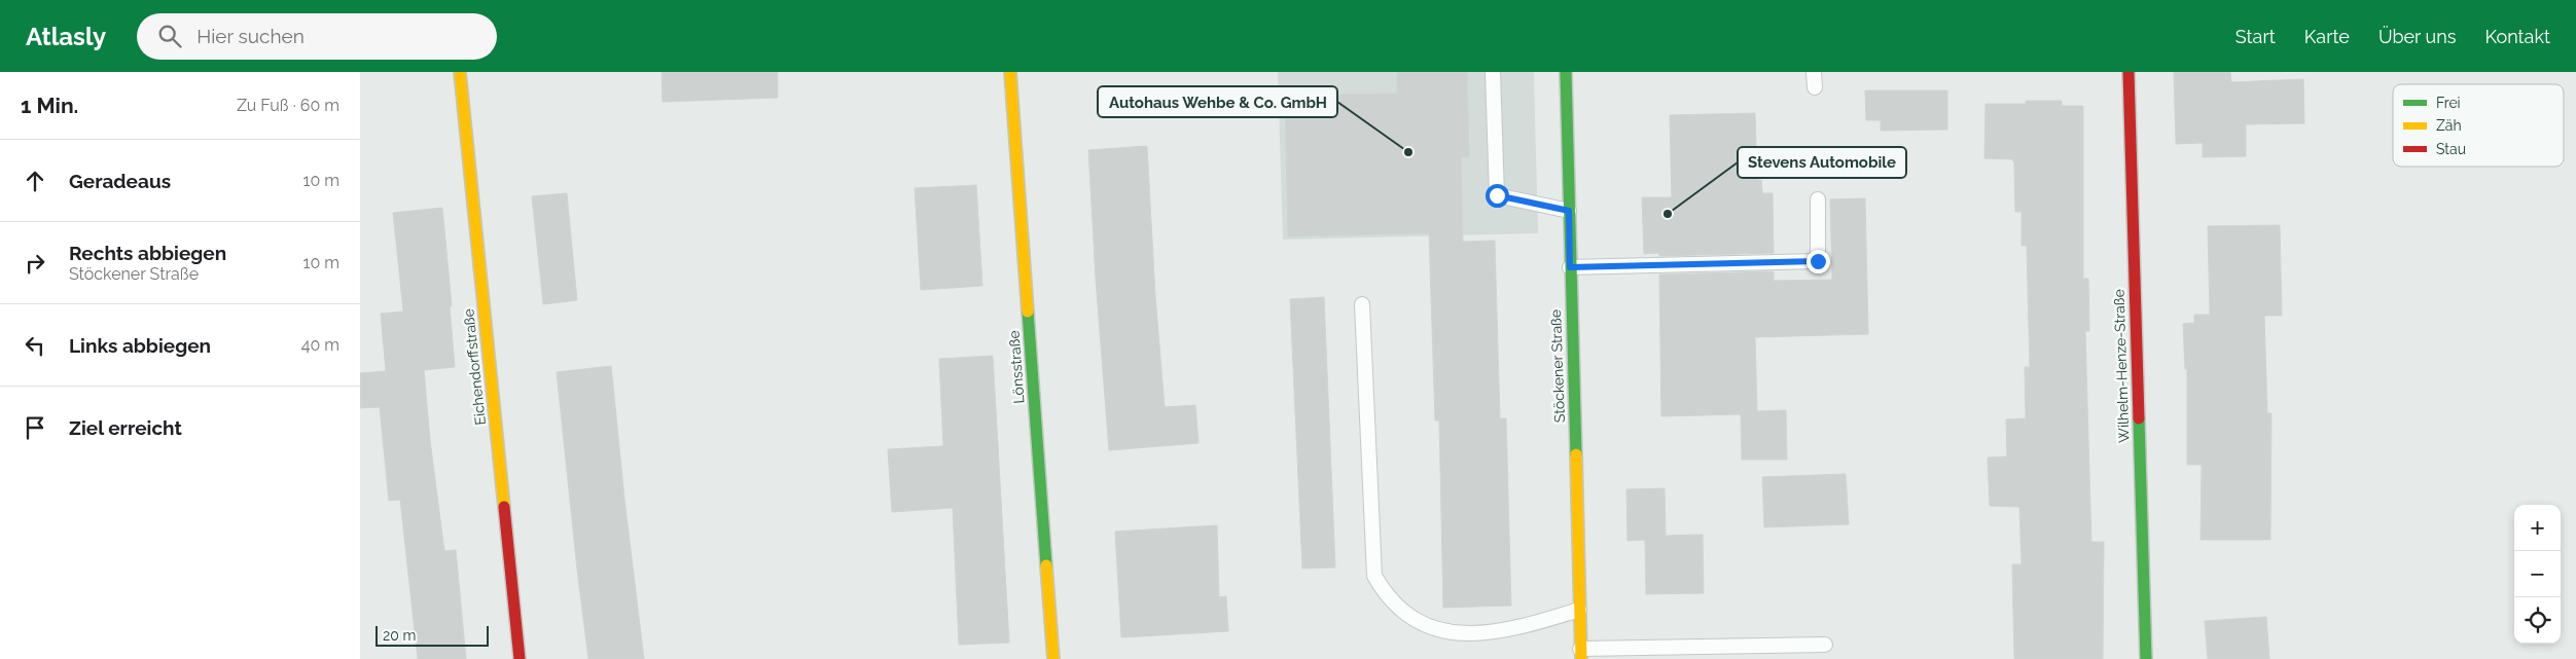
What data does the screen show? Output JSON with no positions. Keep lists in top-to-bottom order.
{
  "streets": {
    "street": [
      "Stöckener Straße",
      "Wilhelm-Henze-Straße",
      "Eichendorffstraße",
      "Lönsstraße"
    ]
  },
  "places": ["Autohaus Wehbe & Co. GmbH", "Stevens Automobile"],
  "legend": ["Frei", "Zäh", "Stau"],
  "scale_bar": "20 m",
  "page": {
    "header": "Atlasly",
    "search": "Hier suchen",
    "nav": [
      "Start",
      "Karte",
      "Über uns",
      "Kontakt"
    ],
    "heading": ["1 Min.", "Zu Fuß · 60 m"],
    "list": [
      ["Geradeaus", "10 m"],
      ["Rechts abbiegen", "Stöckener Straße", "10 m"],
      ["Links abbiegen", "40 m"],
      "Ziel erreicht"
    ],
    "map_buttons": ["+", "−"],
    "scale": "20 m"
  }
}
